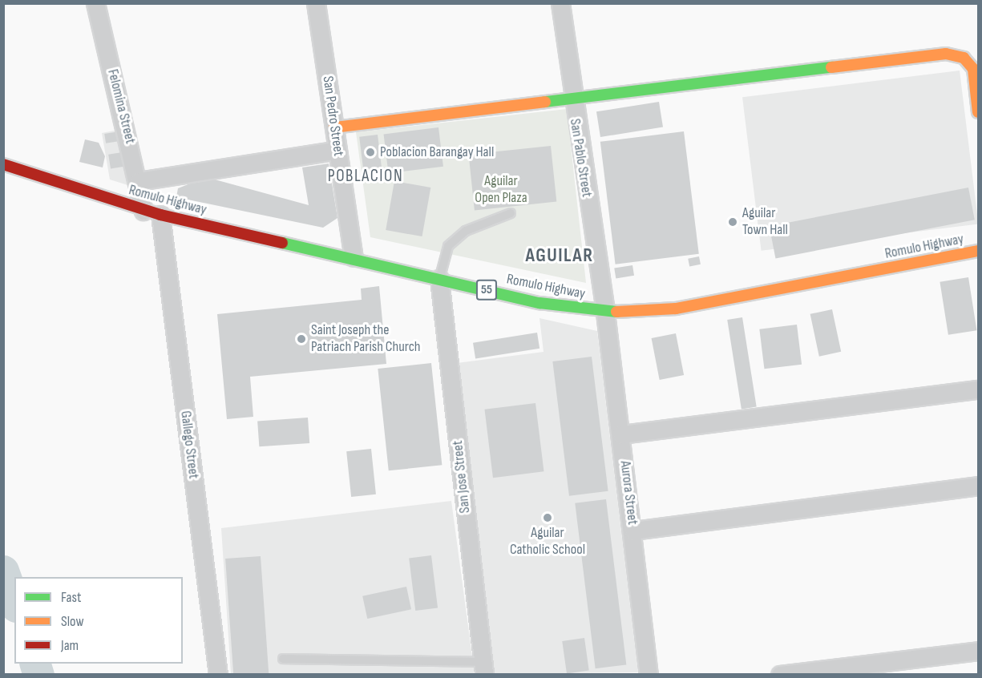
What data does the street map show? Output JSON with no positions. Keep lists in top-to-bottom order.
{
  "streets": {
    "main road": ["Romulo Highway", "55"],
    "street": [
      "Felomina Street",
      "San Pedro Street",
      "San Pablo Street",
      "Gallego Street",
      "San Jose Street",
      "Aurora Street"
    ]
  },
  "crossings": [
    ["Felomina Street", "Romulo Highway"],
    ["Felomina Street", "Gallego Street"],
    ["San Pedro Street", "Romulo Highway"],
    ["San Pablo Street", "Romulo Highway"],
    ["San Pablo Street", "Aurora Street"],
    ["Romulo Highway", "Gallego Street"],
    ["Romulo Highway", "San Jose Street"],
    ["Romulo Highway", "Aurora Street"]
  ],
  "districts": ["POBLACION", "AGUILAR"],
  "parks": ["Aguilar Open Plaza"],
  "places": [
    "Poblacion Barangay Hall",
    "Aguilar Town Hall",
    "Saint Joseph the Patriach Parish Church",
    "Aguilar Catholic School"
  ],
  "legend": ["Fast", "Slow", "Jam"]
}
